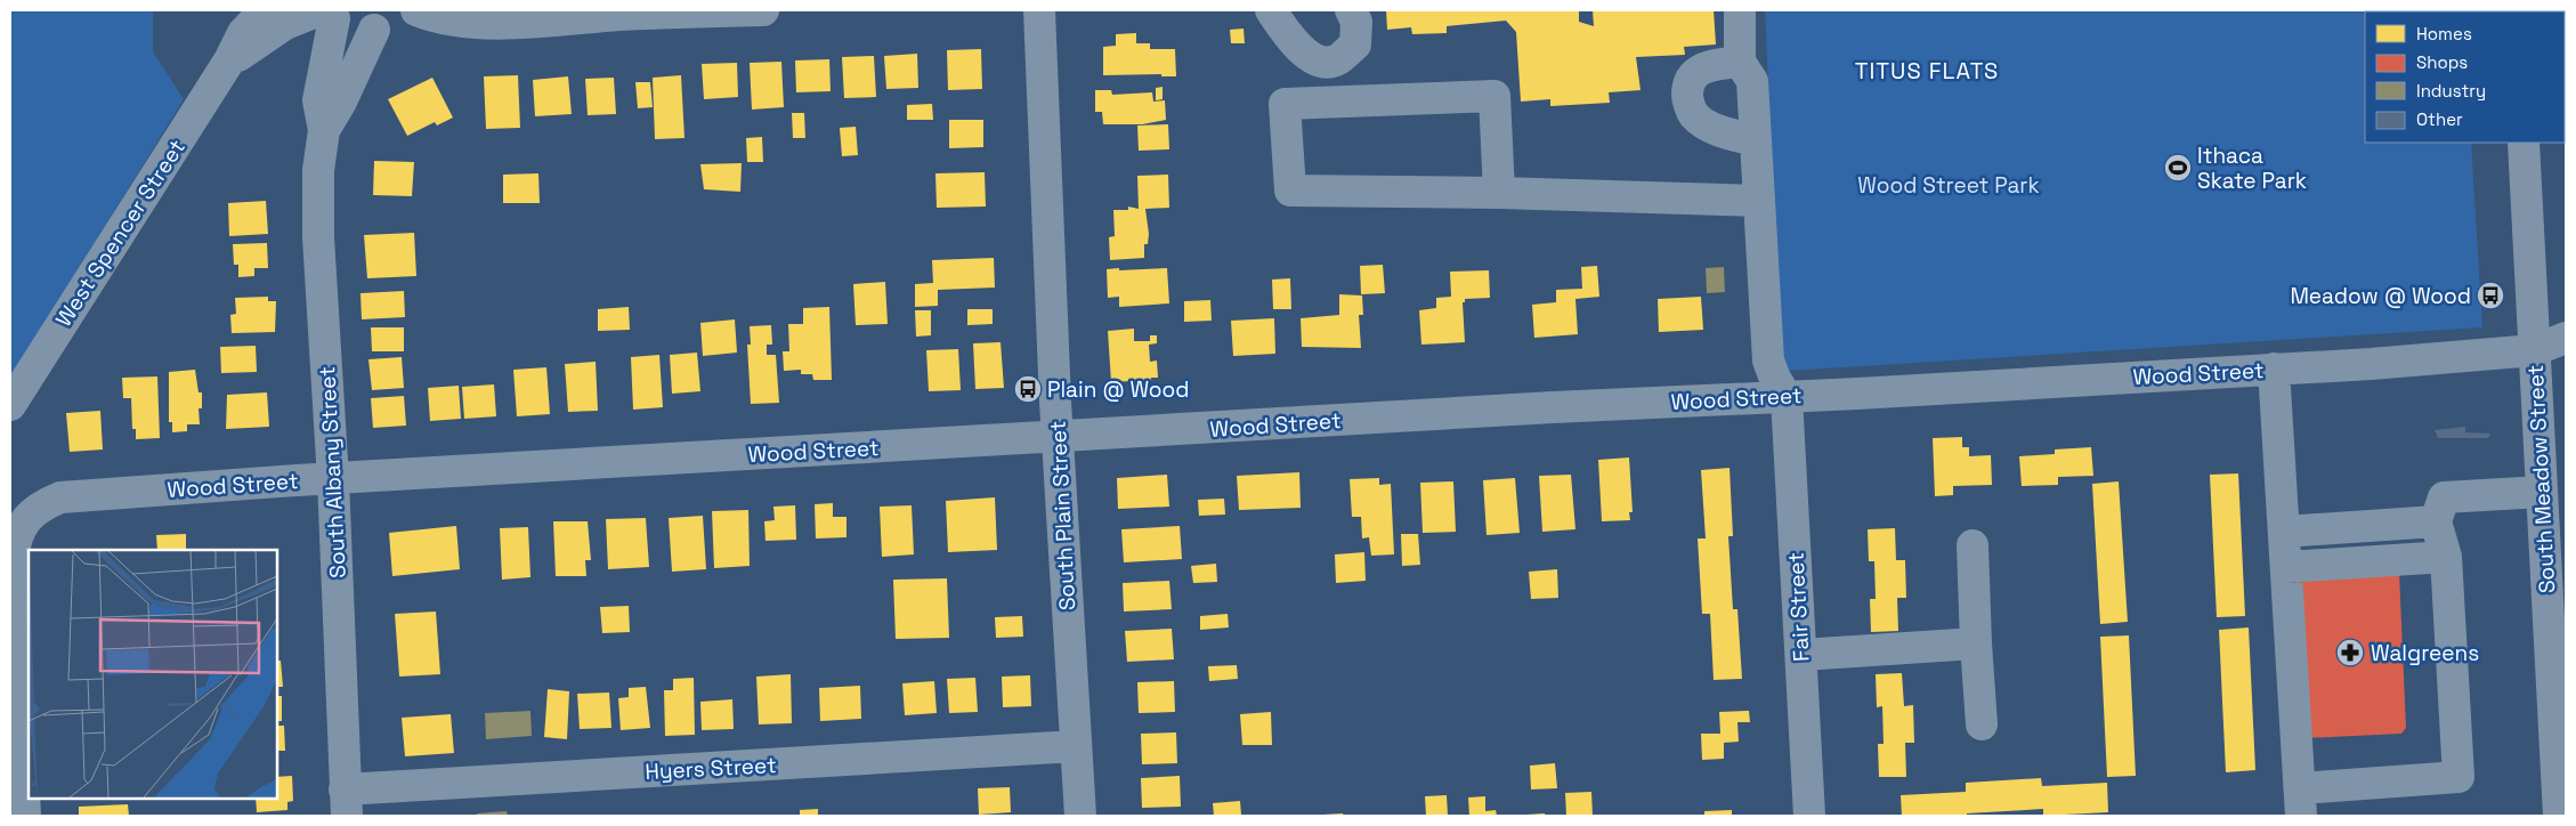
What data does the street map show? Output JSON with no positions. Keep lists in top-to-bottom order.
{
  "streets": {
    "highway": ["South Meadow Street"],
    "street": [
      "West Spencer Street",
      "Wood Street",
      "South Albany Street",
      "South Plain Street",
      "Fair Street",
      "Hyers Street"
    ]
  },
  "crossings": [
    ["West Spencer Street", "South Albany Street"],
    ["Wood Street", "South Albany Street"],
    ["Wood Street", "South Meadow Street"],
    ["Wood Street", "South Plain Street"],
    ["Wood Street", "Fair Street"],
    ["South Albany Street", "Hyers Street"],
    ["South Plain Street", "Hyers Street"]
  ],
  "districts": ["TITUS FLATS"],
  "parks": ["Wood Street Park"],
  "places": {
    "sports": ["Ithaca Skate Park"],
    "bus stop": ["Meadow @ Wood", "Plain @ Wood"],
    "pharmacy": ["Walgreens"]
  },
  "legend": [
    "Homes",
    "Shops",
    "Industry",
    "Other"
  ]
}
